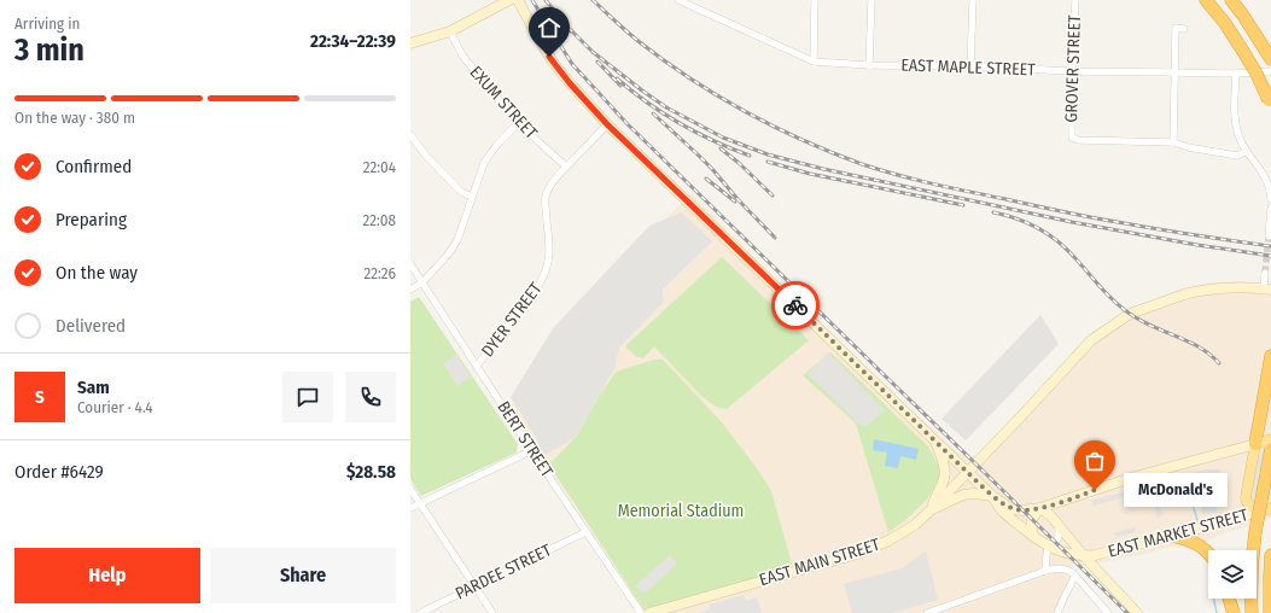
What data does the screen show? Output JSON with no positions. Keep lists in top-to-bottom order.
{
  "streets": {
    "main road": ["EAST MARKET STREET", "EAST MAIN STREET"],
    "street": [
      "EAST MAPLE STREET",
      "GROVER STREET",
      "EXUM STREET",
      "DYER STREET",
      "BERT STREET",
      "PARDEE STREET"
    ]
  },
  "crossings": [
    ["EAST MAPLE STREET", "GROVER STREET"],
    ["EXUM STREET", "DYER STREET"],
    ["DYER STREET", "BERT STREET"],
    ["BERT STREET", "PARDEE STREET"]
  ],
  "parks": ["Memorial Stadium"],
  "places": ["McDonald's"],
  "page": {
    "heading": ["3 min", "Arriving in", "22:34–22:39"],
    "panel": [
      "Sam",
      "Courier · 4.4",
      "Order #6429",
      "$28.58"
    ],
    "bar": "On the way · 380 m",
    "list": [
      ["Confirmed", "22:04"],
      ["Preparing", "22:08"],
      ["On the way", "22:26"],
      "Delivered"
    ],
    "round": "S",
    "bubble": "McDonald's",
    "buttons": ["Help", "Share"]
  }
}
